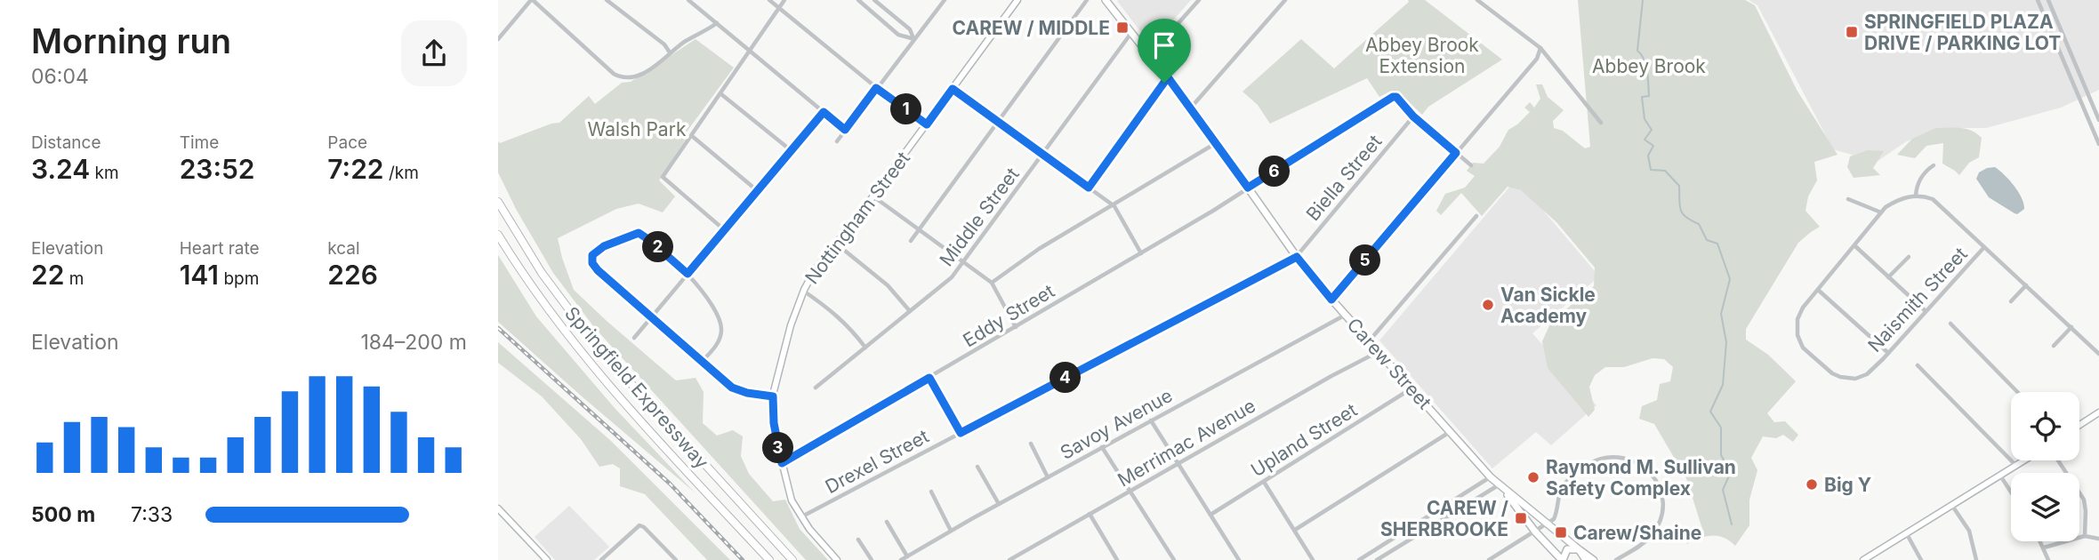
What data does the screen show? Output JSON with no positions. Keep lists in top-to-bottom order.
{
  "streets": {
    "highway": ["Springfield Expressway"],
    "main road": ["Carew Street"],
    "street": [
      "Biella Street",
      "Middle Street",
      "Nottingham Street",
      "Naismith Street",
      "Eddy Street",
      "Savoy Avenue",
      "Upland Street",
      "Merrimac Avenue",
      "Drexel Street"
    ]
  },
  "crossings": [
    ["Biella Street", "Eddy Street"],
    ["Biella Street", "Carew Street"],
    ["Biella Street", "Drexel Street"],
    ["Middle Street", "Carew Street"],
    ["Nottingham Street", "Eddy Street"],
    ["Nottingham Street", "Drexel Street"],
    ["Eddy Street", "Carew Street"],
    ["Carew Street", "Savoy Avenue"],
    ["Carew Street", "Upland Street"],
    ["Carew Street", "Merrimac Avenue"],
    ["Carew Street", "Drexel Street"]
  ],
  "parks": ["Abbey Brook Extension", "Abbey Brook", "Walsh Park"],
  "places": {
    "transit": [
      "CAREW / MIDDLE",
      "SPRINGFIELD PLAZA DRIVE / PARKING LOT",
      "CAREW / SHERBROOKE",
      "Carew/Shaine"
    ],
    "other": ["Van Sickle Academy", "Raymond M. Sullivan Safety Complex", "Big Y"]
  },
  "page": {
    "heading": ["Morning run", "06:04"],
    "pins": [
      "1",
      "6",
      "2",
      "5",
      "4",
      "3"
    ],
    "stats": [
      ["Distance", "3.24 km"],
      ["Time", "23:52"],
      ["Pace", "7:22 /km"],
      ["Elevation", "22 m"],
      ["Heart rate", "141 bpm"],
      ["kcal", "226"]
    ],
    "chart": ["Elevation", "184–200 m"],
    "list": [
      {
        "name": "500 m",
        "note": "7:33"
      }
    ]
  }
}
